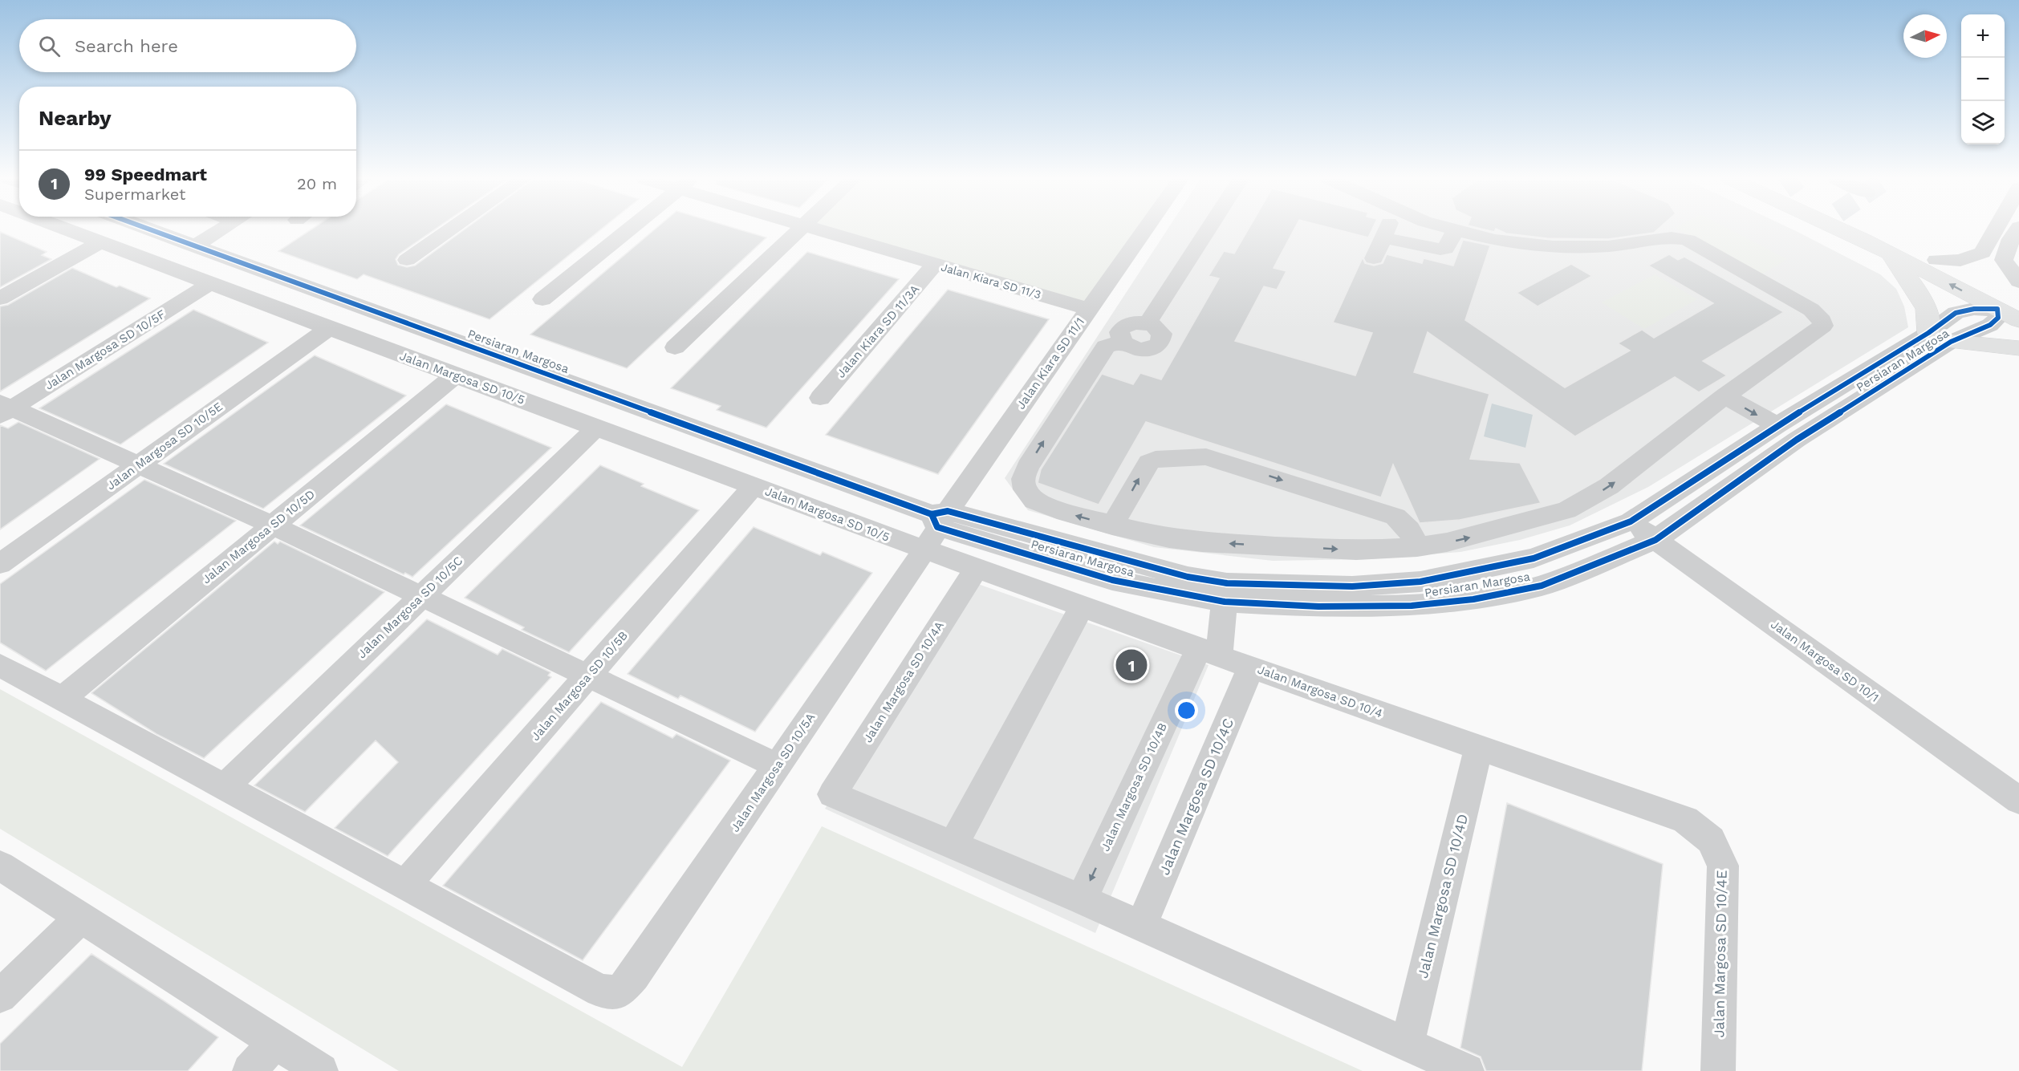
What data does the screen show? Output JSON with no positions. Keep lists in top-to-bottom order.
{
  "streets": {
    "street": [
      "Jalan Kiara SD 11/3",
      "Jalan Kiara SD 11/3A",
      "Jalan Margosa SD 10/5F",
      "Persiaran Margosa",
      "Jalan Kiara SD 11/1",
      "Jalan Margosa SD 10/5",
      "Jalan Margosa SD 10/5E",
      "Jalan Margosa SD 10/5D",
      "Jalan Margosa SD 10/5C",
      "Jalan Margosa SD 10/1",
      "Jalan Margosa SD 10/4A",
      "Jalan Margosa SD 10/5B",
      "Jalan Margosa SD 10/4",
      "Jalan Margosa SD 10/5A",
      "Jalan Margosa SD 10/4B",
      "Jalan Margosa SD 10/4C",
      "Jalan Margosa SD 10/4D",
      "Jalan Margosa SD 10/4E"
    ]
  },
  "crossings": [
    ["Jalan Kiara SD 11/3", "Jalan Kiara SD 11/3A"],
    ["Jalan Kiara SD 11/3", "Jalan Kiara SD 11/1"],
    ["Jalan Margosa SD 10/5F", "Jalan Margosa SD 10/5"],
    ["Persiaran Margosa", "Jalan Kiara SD 11/1"],
    ["Persiaran Margosa", "Jalan Margosa SD 10/5"],
    ["Persiaran Margosa", "Jalan Margosa SD 10/1"],
    ["Persiaran Margosa", "Jalan Margosa SD 10/4"],
    ["Persiaran Margosa", "Jalan Margosa SD 10/5A"],
    ["Persiaran Margosa", "Jalan Margosa SD 10/4B"],
    ["Jalan Kiara SD 11/1", "Jalan Margosa SD 10/5"],
    ["Jalan Kiara SD 11/1", "Jalan Margosa SD 10/4"],
    ["Jalan Kiara SD 11/1", "Jalan Margosa SD 10/5A"],
    ["Jalan Margosa SD 10/5", "Jalan Margosa SD 10/5E"],
    ["Jalan Margosa SD 10/5", "Jalan Margosa SD 10/5D"],
    ["Jalan Margosa SD 10/5", "Jalan Margosa SD 10/5C"],
    ["Jalan Margosa SD 10/5", "Jalan Margosa SD 10/5B"],
    ["Jalan Margosa SD 10/5", "Jalan Margosa SD 10/4"],
    ["Jalan Margosa SD 10/5", "Jalan Margosa SD 10/5A"],
    ["Jalan Margosa SD 10/4A", "Jalan Margosa SD 10/4"],
    ["Jalan Margosa SD 10/5B", "Jalan Margosa SD 10/5A"],
    ["Jalan Margosa SD 10/4", "Jalan Margosa SD 10/5A"],
    ["Jalan Margosa SD 10/4", "Jalan Margosa SD 10/4B"],
    ["Jalan Margosa SD 10/4", "Jalan Margosa SD 10/4C"],
    ["Jalan Margosa SD 10/4", "Jalan Margosa SD 10/4D"],
    ["Jalan Margosa SD 10/4", "Jalan Margosa SD 10/4E"]
  ],
  "north": "right",
  "page": {
    "map_buttons": ["+", "−"],
    "search": "Search here",
    "heading": "Nearby",
    "list": [
      {
        "mark": "1",
        "name": "99 Speedmart",
        "note": "Supermarket",
        "value": "20 m"
      }
    ],
    "pins": "1"
  }
}
